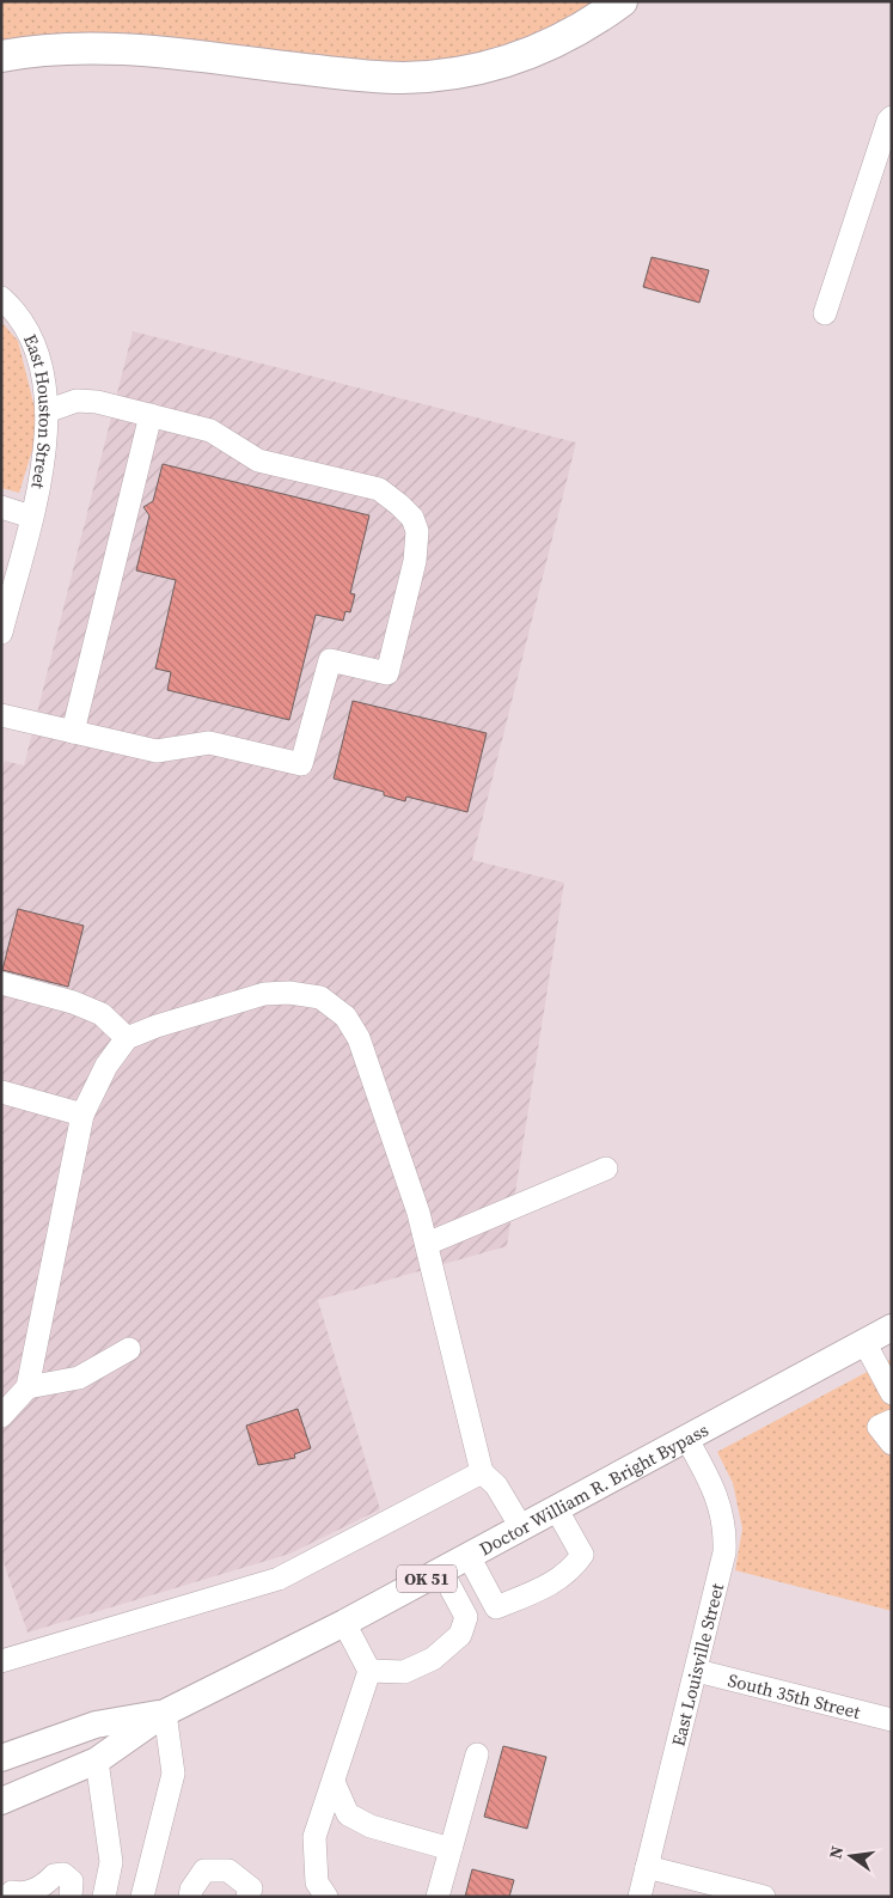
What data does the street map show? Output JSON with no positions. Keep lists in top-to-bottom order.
{
  "streets": {
    "main road": ["Doctor William R. Bright Bypass", "OK 51"],
    "street": ["East Houston Street", "East Louisville Street", "South 35th Street"]
  },
  "crossings": [
    ["Doctor William R. Bright Bypass", "East Louisville Street"],
    ["East Louisville Street", "South 35th Street"]
  ],
  "north": "left"
}
